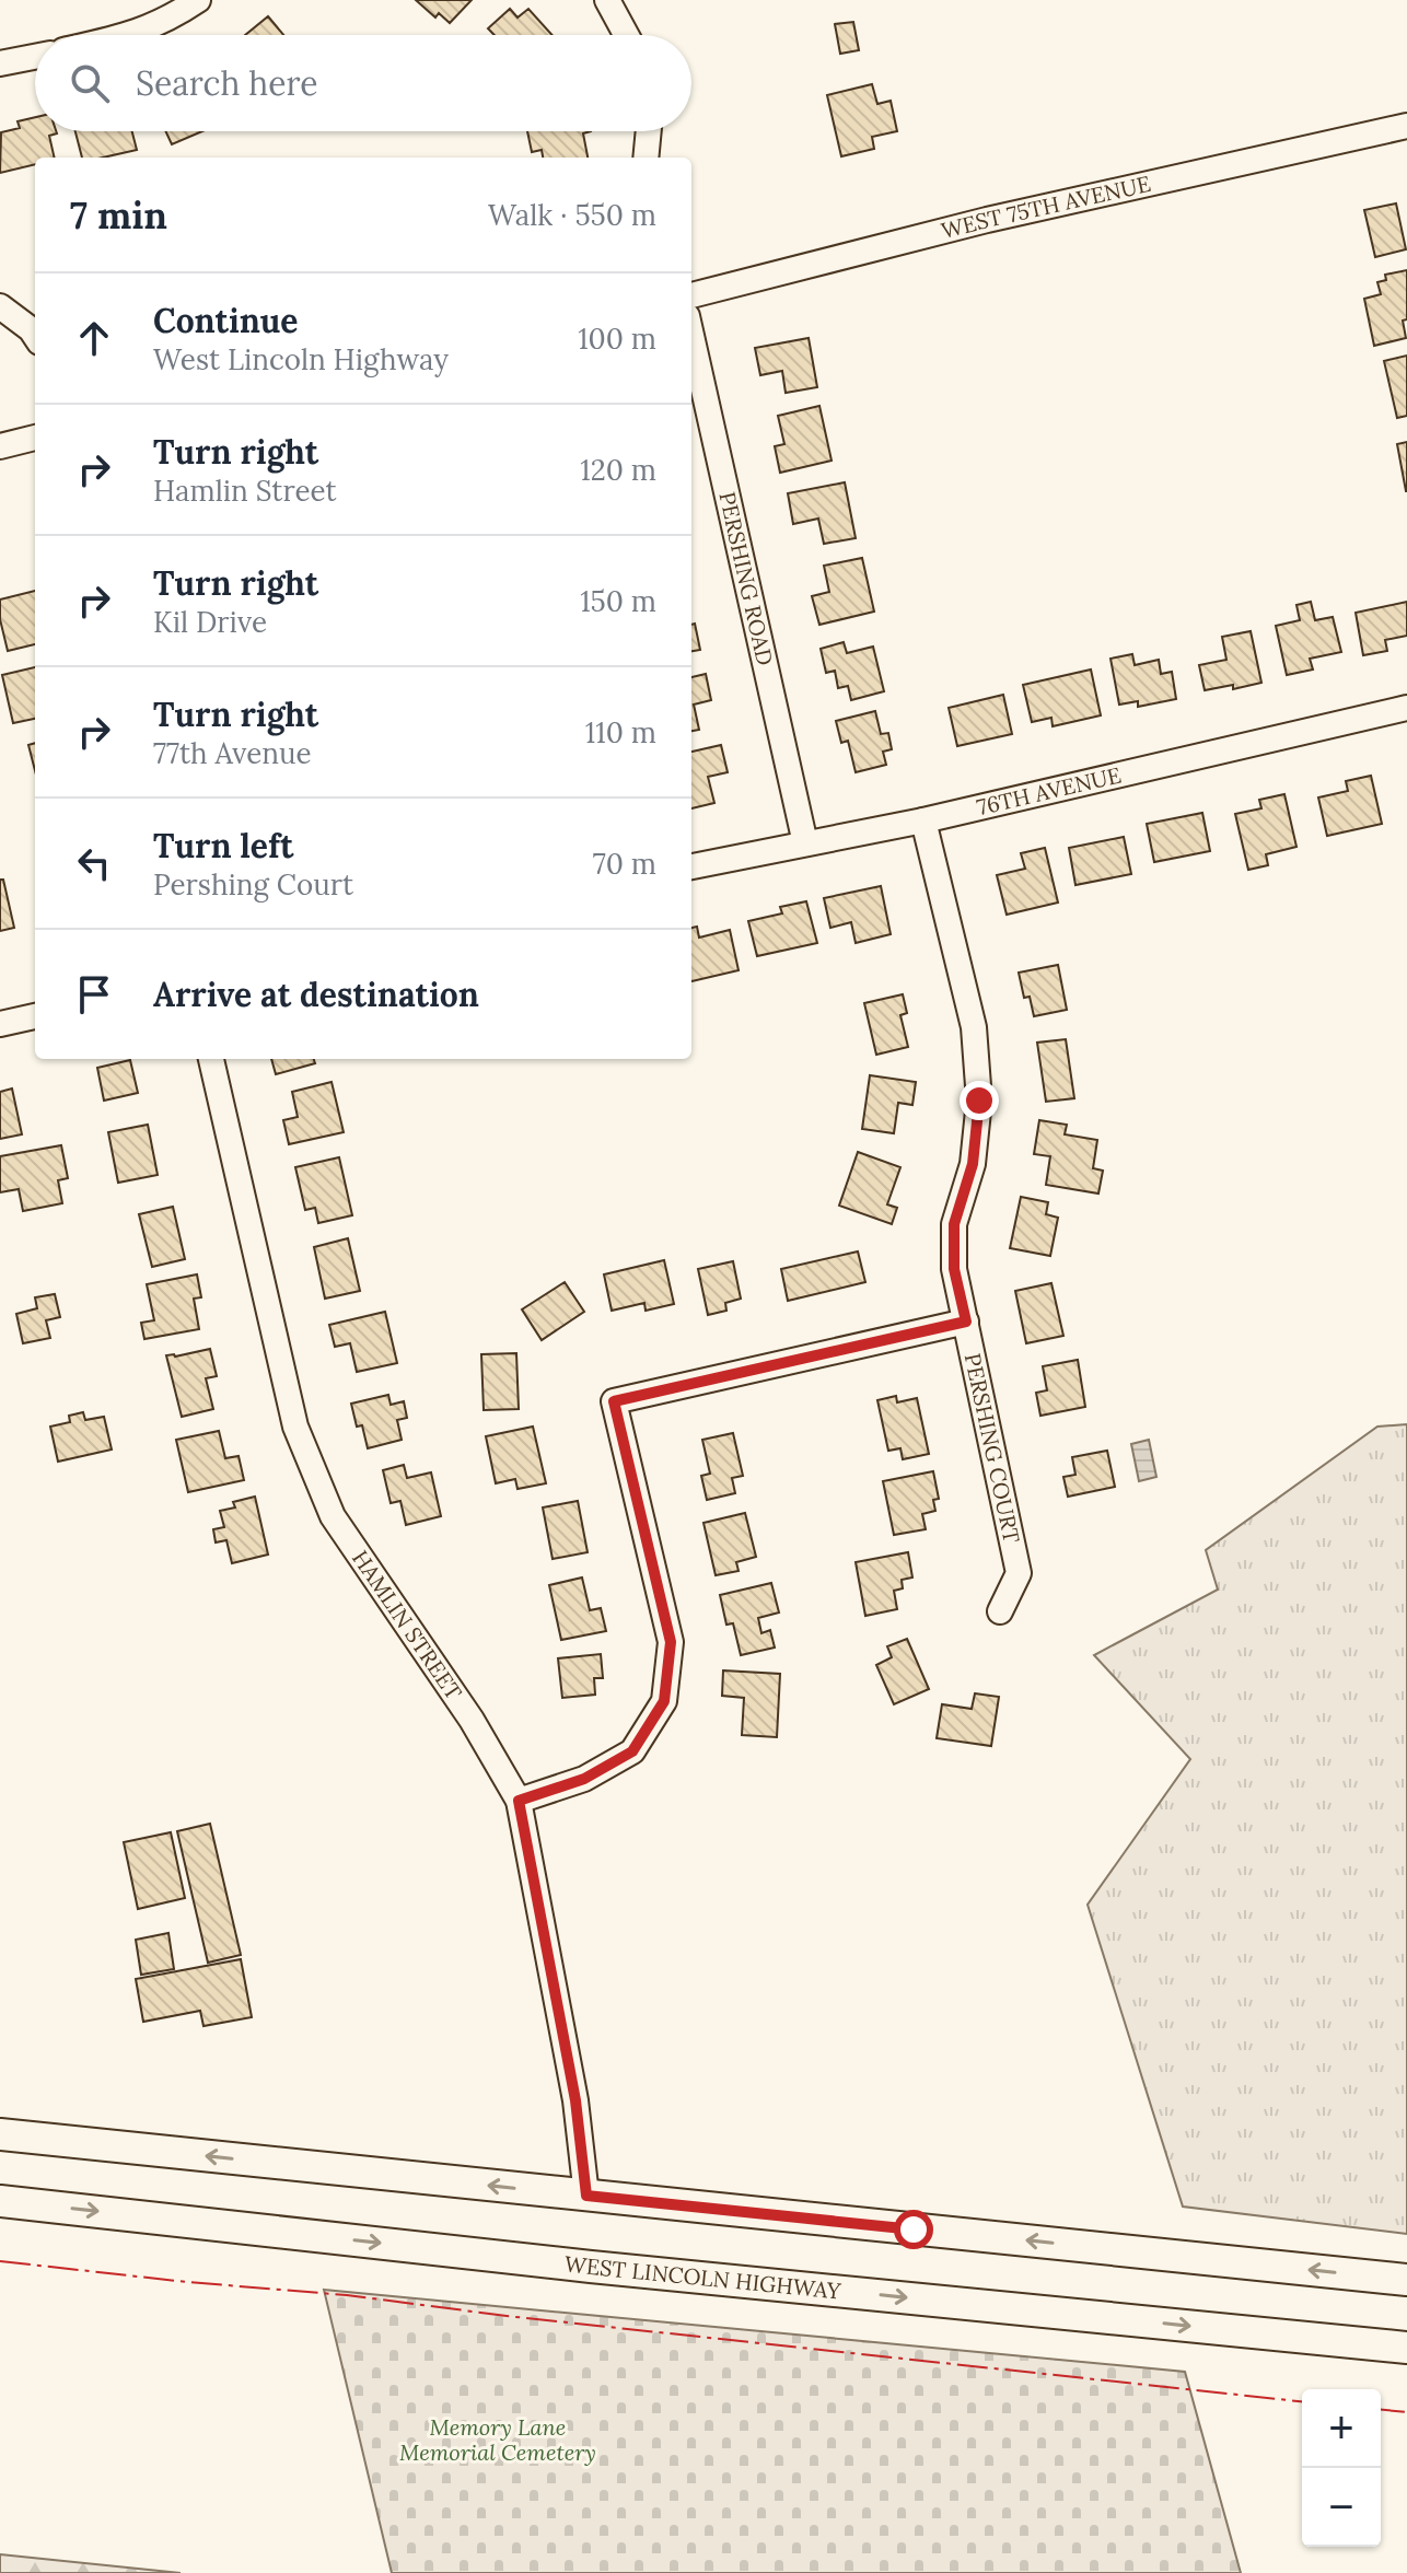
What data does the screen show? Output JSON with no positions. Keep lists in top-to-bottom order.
{
  "streets": {
    "main road": ["WEST LINCOLN HIGHWAY"],
    "street": [
      "WEST 75TH AVENUE",
      "PERSHING ROAD",
      "76TH AVENUE",
      "PERSHING COURT",
      "HAMLIN STREET"
    ]
  },
  "crossings": [
    ["PERSHING ROAD", "76TH AVENUE"],
    ["76TH AVENUE", "PERSHING COURT"]
  ],
  "parks": ["Memory Lane Memorial Cemetery"],
  "page": {
    "search": "Search here",
    "heading": ["7 min", "Walk · 550 m"],
    "list": [
      ["Continue", "West Lincoln Highway", "100 m"],
      ["Turn right", "Hamlin Street", "120 m"],
      ["Turn right", "Kil Drive", "150 m"],
      ["Turn right", "77th Avenue", "110 m"],
      ["Turn left", "Pershing Court", "70 m"],
      "Arrive at destination"
    ],
    "map_buttons": ["+", "−"]
  }
}
